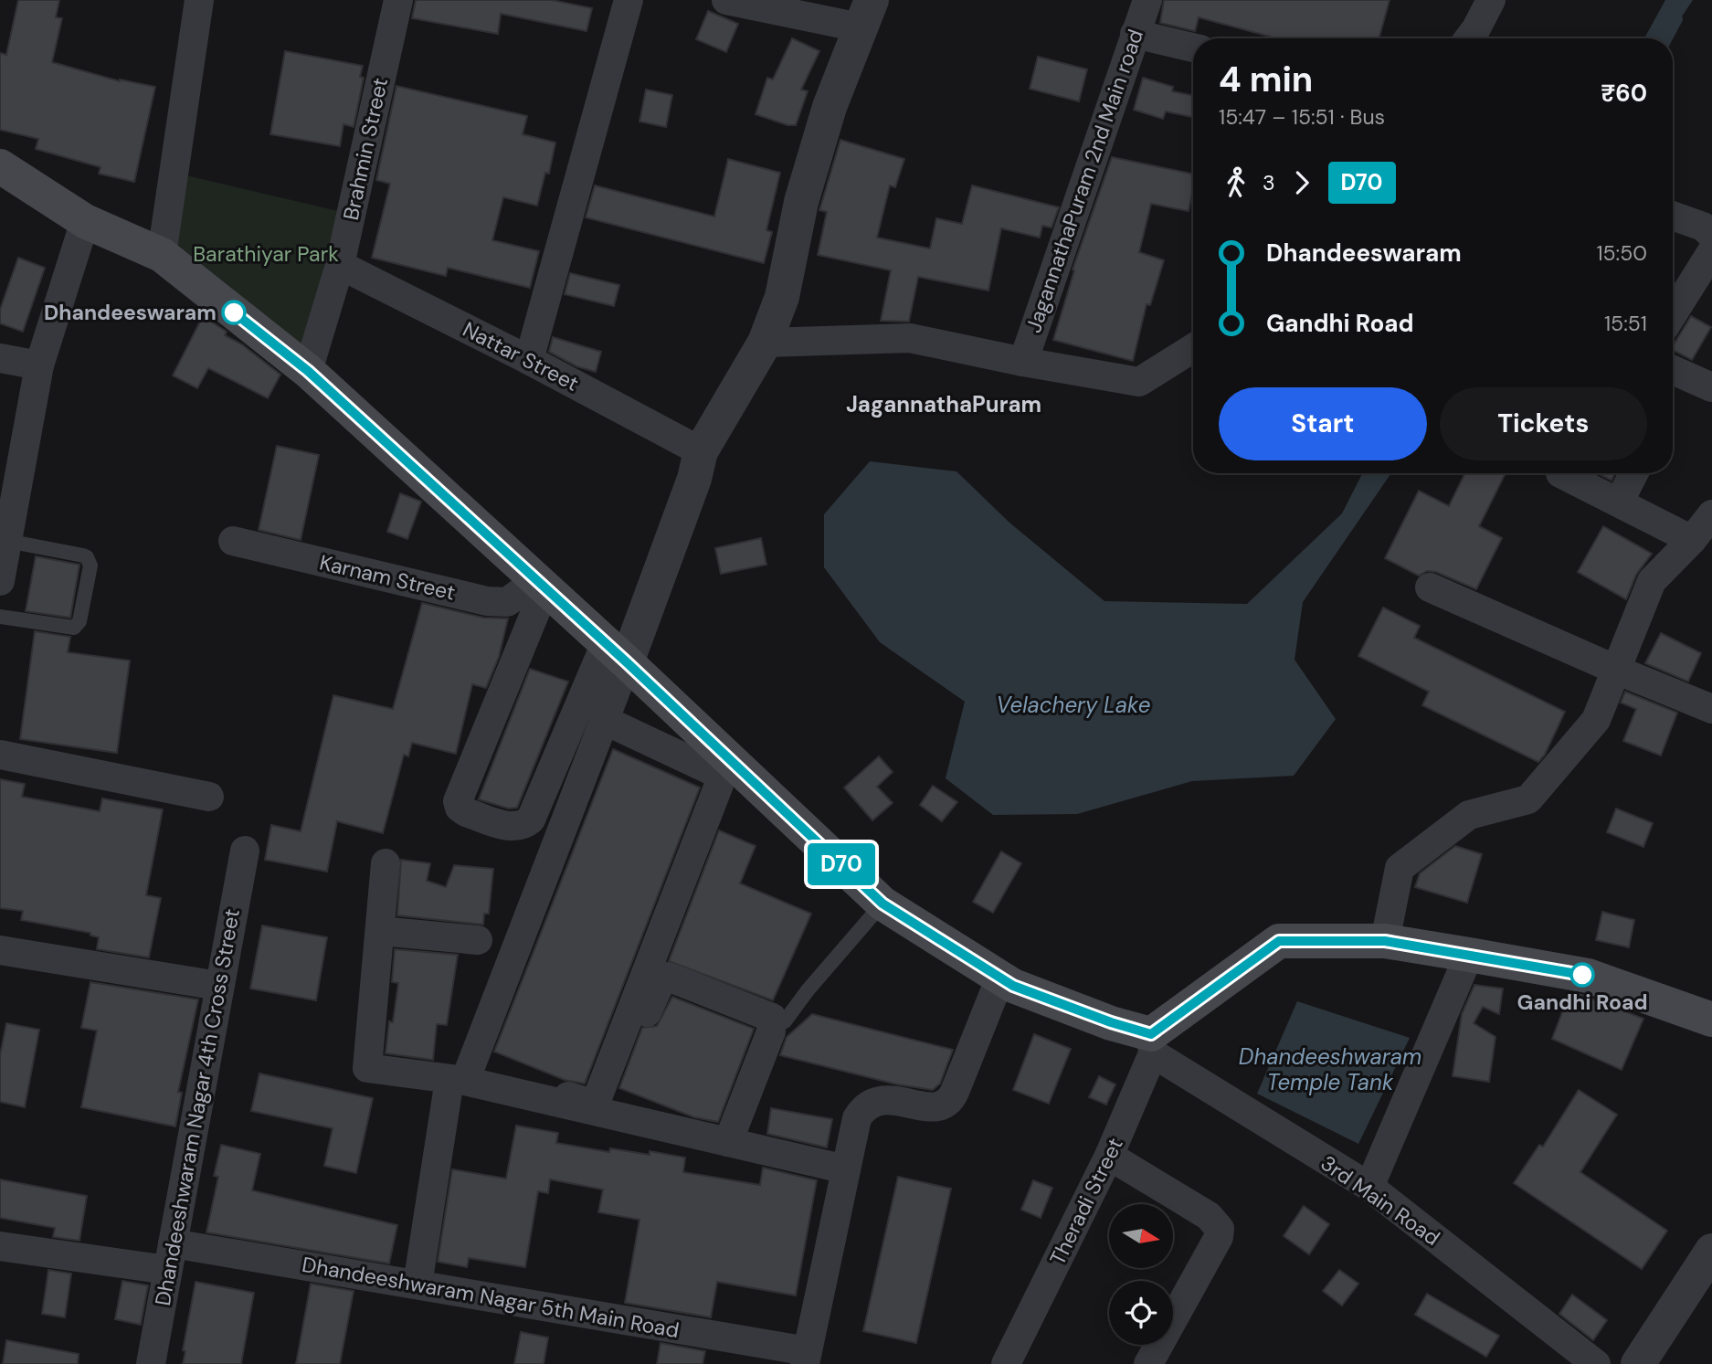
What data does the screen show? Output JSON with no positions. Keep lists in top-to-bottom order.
{
  "streets": {
    "street": [
      "Brahmin Street",
      "JagannathaPuram 2nd Main road",
      "Nattar Street",
      "Karnam Street",
      "Dhandeeshwaram Nagar 4th Cross Street",
      "3rd Main Road",
      "Theradi Street",
      "Dhandeeshwaram Nagar 5th Main Road"
    ]
  },
  "crossings": [
    ["Brahmin Street", "Nattar Street"],
    ["Dhandeeshwaram Nagar 4th Cross Street", "Dhandeeshwaram Nagar 5th Main Road"],
    ["3rd Main Road", "Theradi Street"]
  ],
  "districts": ["JagannathaPuram"],
  "water": ["Velachery Lake", "Dhandeeshwaram Temple Tank"],
  "parks": ["Barathiyar Park"],
  "places": ["Dhandeeswaram", "Gandhi Road"],
  "lines": ["bus line D70"],
  "north": "right",
  "page": {
    "on_map": "D70",
    "heading": ["4 min", "15:47 – 15:51 · Bus", "₹60"],
    "legs": ["3", "D70"],
    "list": [
      {
        "name": "Dhandeeswaram",
        "value": "15:50"
      },
      {
        "name": "Gandhi Road",
        "value": "15:51"
      }
    ],
    "buttons": ["Start", "Tickets"]
  }
}
